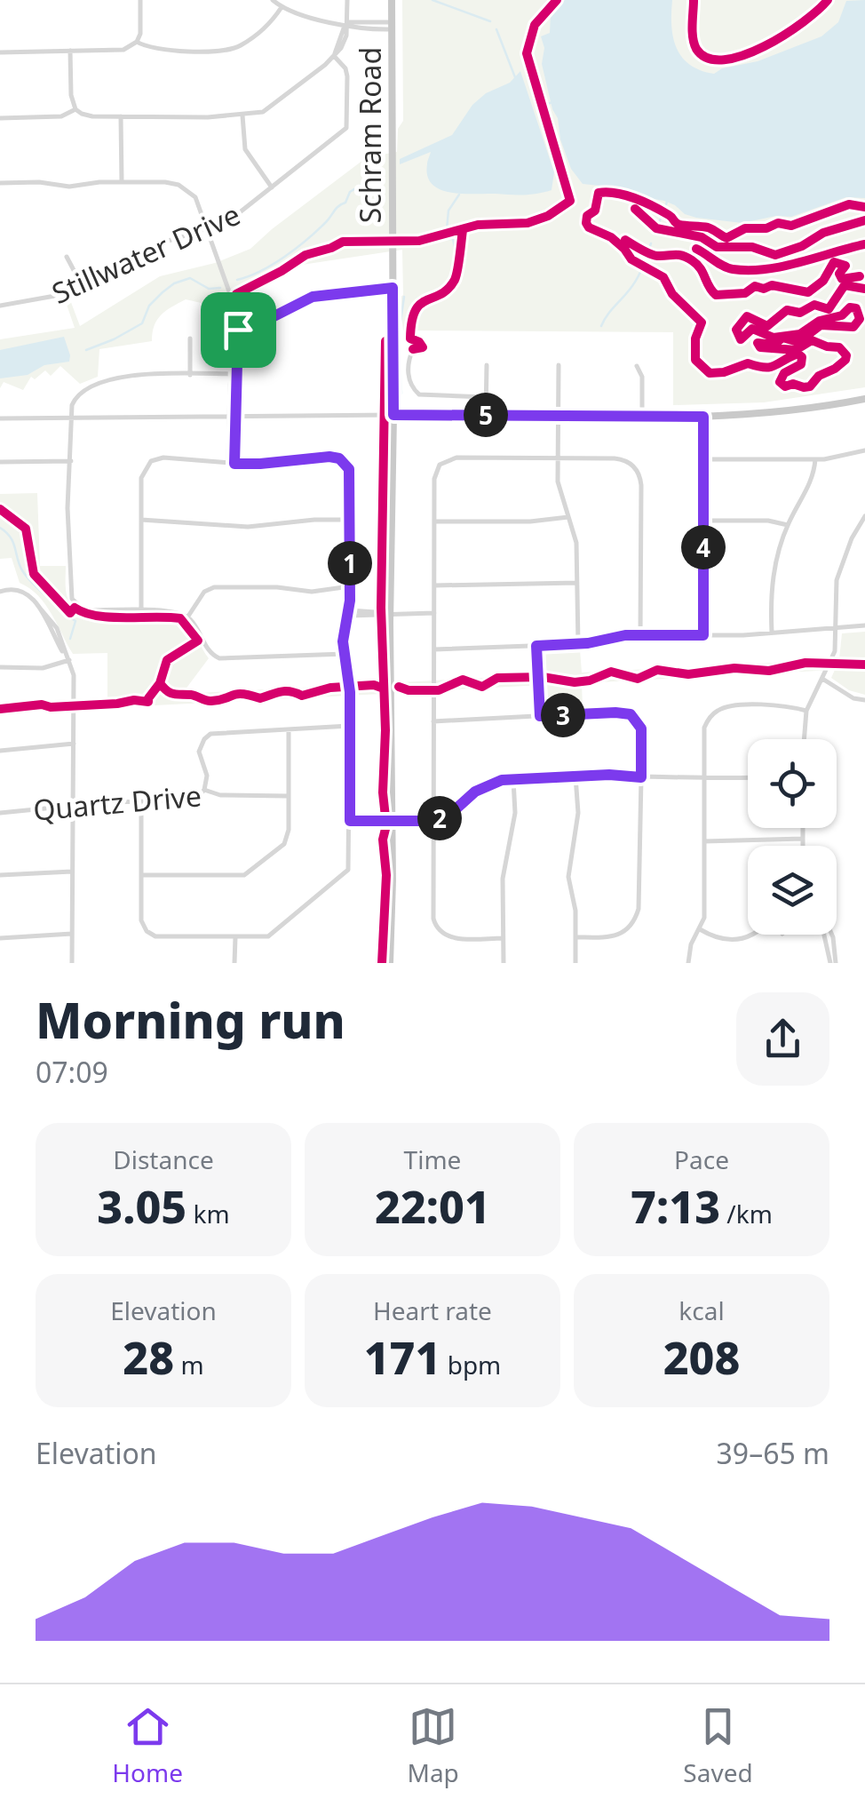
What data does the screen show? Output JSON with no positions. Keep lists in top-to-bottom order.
{
  "streets": {
    "main road": ["Schram Road"],
    "street": ["Stillwater Drive", "Quartz Drive"]
  },
  "page": {
    "pins": [
      "5",
      "4",
      "1",
      "3",
      "2"
    ],
    "heading": ["Morning run", "07:09"],
    "stats": [
      ["Distance", "3.05 km"],
      ["Time", "22:01"],
      ["Pace", "7:13 /km"],
      ["Elevation", "28 m"],
      ["Heart rate", "171 bpm"],
      ["kcal", "208"]
    ],
    "chart": ["Elevation", "39–65 m"],
    "tabs": ["Home", "Map", "Saved"]
  }
}
